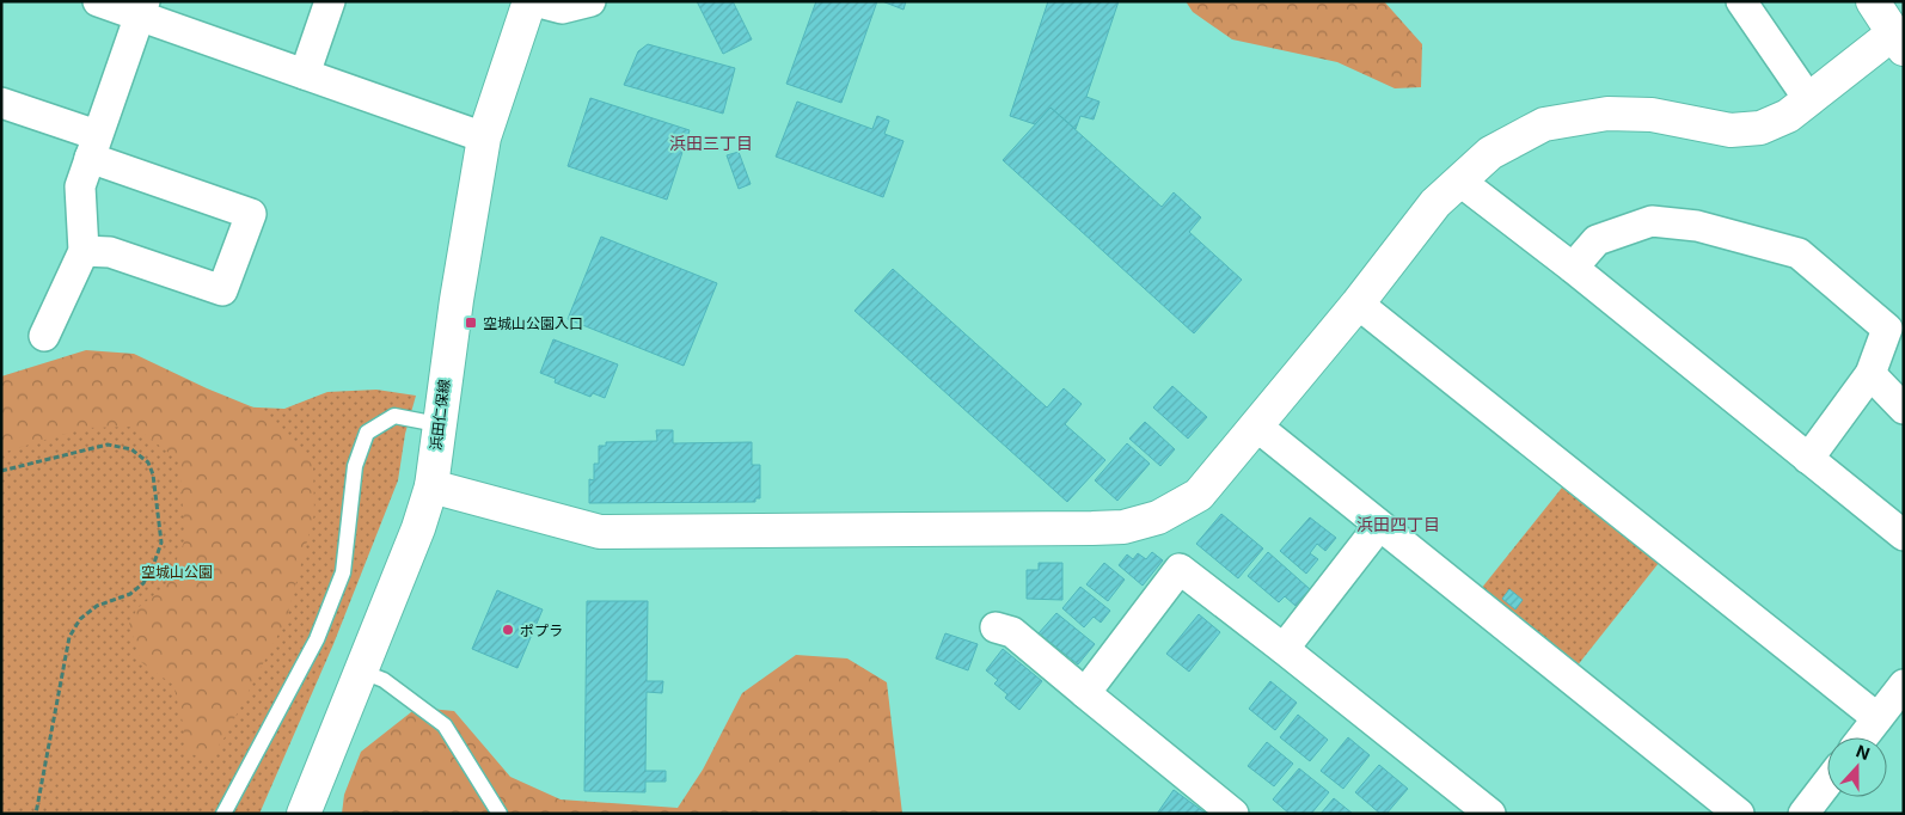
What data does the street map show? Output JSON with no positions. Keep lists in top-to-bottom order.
{
  "streets": {
    "street": ["浜田仁保線"]
  },
  "districts": ["浜田三丁目", "浜田四丁目"],
  "parks": ["空城山公園"],
  "places": {
    "transit": ["空城山公園入口"],
    "other": ["ポプラ"]
  },
  "north": "top"
}
